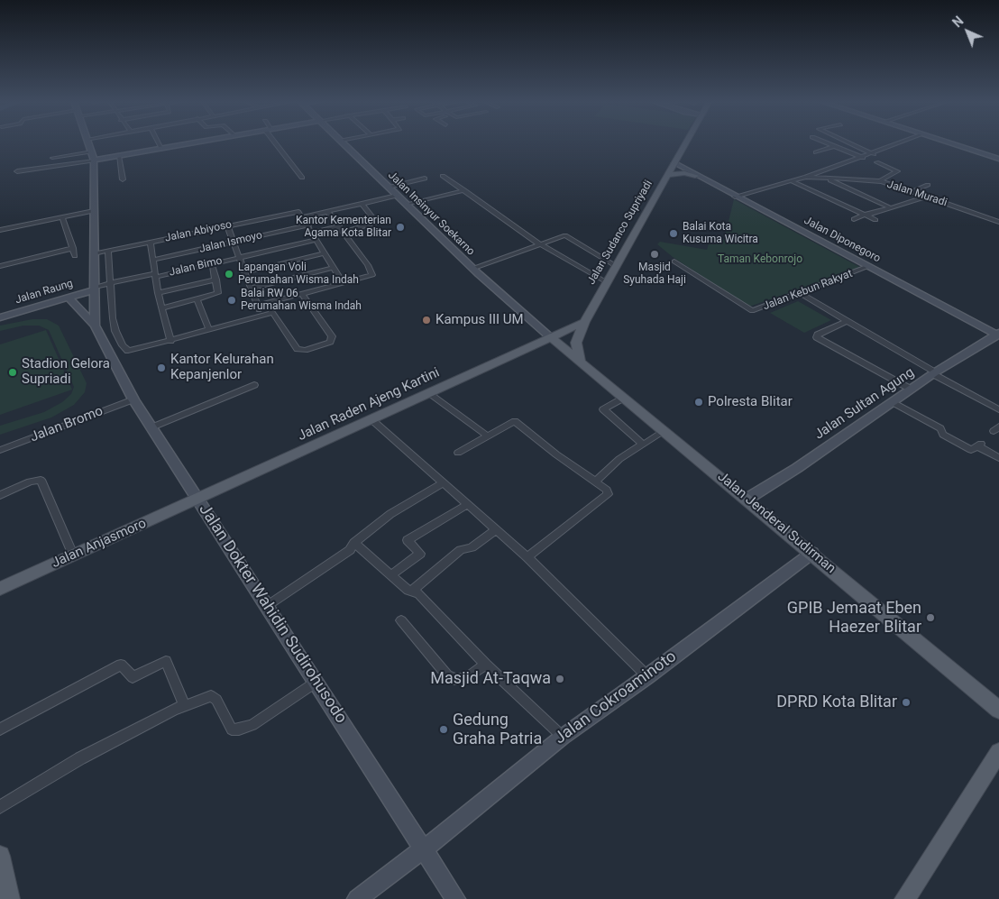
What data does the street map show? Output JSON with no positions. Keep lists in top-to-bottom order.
{
  "streets": {
    "main road": [
      "Jalan Insinyur Soekarno",
      "Jalan Sudanco Supriyadi",
      "Jalan Diponegoro",
      "Jalan Raung",
      "Jalan Sultan Agung",
      "Jalan Raden Ajeng Kartini",
      "Jalan Jenderal Sudirman",
      "Jalan Anjasmoro",
      "Jalan Dokter Wahidin Sudirohusodo",
      "Jalan Cokroaminoto"
    ],
    "street": [
      "Jalan Muradi",
      "Jalan Abiyoso",
      "Jalan Ismoyo",
      "Jalan Bimo",
      "Jalan Kebun Rakyat",
      "Jalan Bromo"
    ]
  },
  "crossings": [
    ["Jalan Insinyur Soekarno", "Jalan Raden Ajeng Kartini"],
    ["Jalan Insinyur Soekarno", "Jalan Jenderal Sudirman"],
    ["Jalan Abiyoso", "Jalan Dokter Wahidin Sudirohusodo"],
    ["Jalan Sudanco Supriyadi", "Jalan Diponegoro"],
    ["Jalan Sudanco Supriyadi", "Jalan Jenderal Sudirman"],
    ["Jalan Diponegoro", "Jalan Kebun Rakyat"],
    ["Jalan Diponegoro", "Jalan Sultan Agung"],
    ["Jalan Bimo", "Jalan Raung"],
    ["Jalan Bimo", "Jalan Dokter Wahidin Sudirohusodo"],
    ["Jalan Raung", "Jalan Dokter Wahidin Sudirohusodo"],
    ["Jalan Sultan Agung", "Jalan Jenderal Sudirman"],
    ["Jalan Raden Ajeng Kartini", "Jalan Jenderal Sudirman"],
    ["Jalan Raden Ajeng Kartini", "Jalan Anjasmoro"],
    ["Jalan Raden Ajeng Kartini", "Jalan Dokter Wahidin Sudirohusodo"],
    ["Jalan Bromo", "Jalan Dokter Wahidin Sudirohusodo"],
    ["Jalan Jenderal Sudirman", "Jalan Cokroaminoto"],
    ["Jalan Anjasmoro", "Jalan Dokter Wahidin Sudirohusodo"],
    ["Jalan Dokter Wahidin Sudirohusodo", "Jalan Cokroaminoto"]
  ],
  "parks": ["Taman Kebonrojo"],
  "places": [
    "Kantor Kementerian Agama Kota Blitar",
    "Balai Kota Kusuma Wicitra",
    "Masjid Syuhada Haji",
    "Lapangan Voli Perumahan Wisma Indah",
    "Balai RW 06 Perumahan Wisma Indah",
    "Kampus III UM",
    "Kantor Kelurahan Kepanjenlor",
    "Stadion Gelora Supriadi",
    "Polresta Blitar",
    "GPIB Jemaat Eben Haezer Blitar",
    "Masjid At-Taqwa",
    "DPRD Kota Blitar",
    "Gedung Graha Patria"
  ],
  "north": "top left"
}
